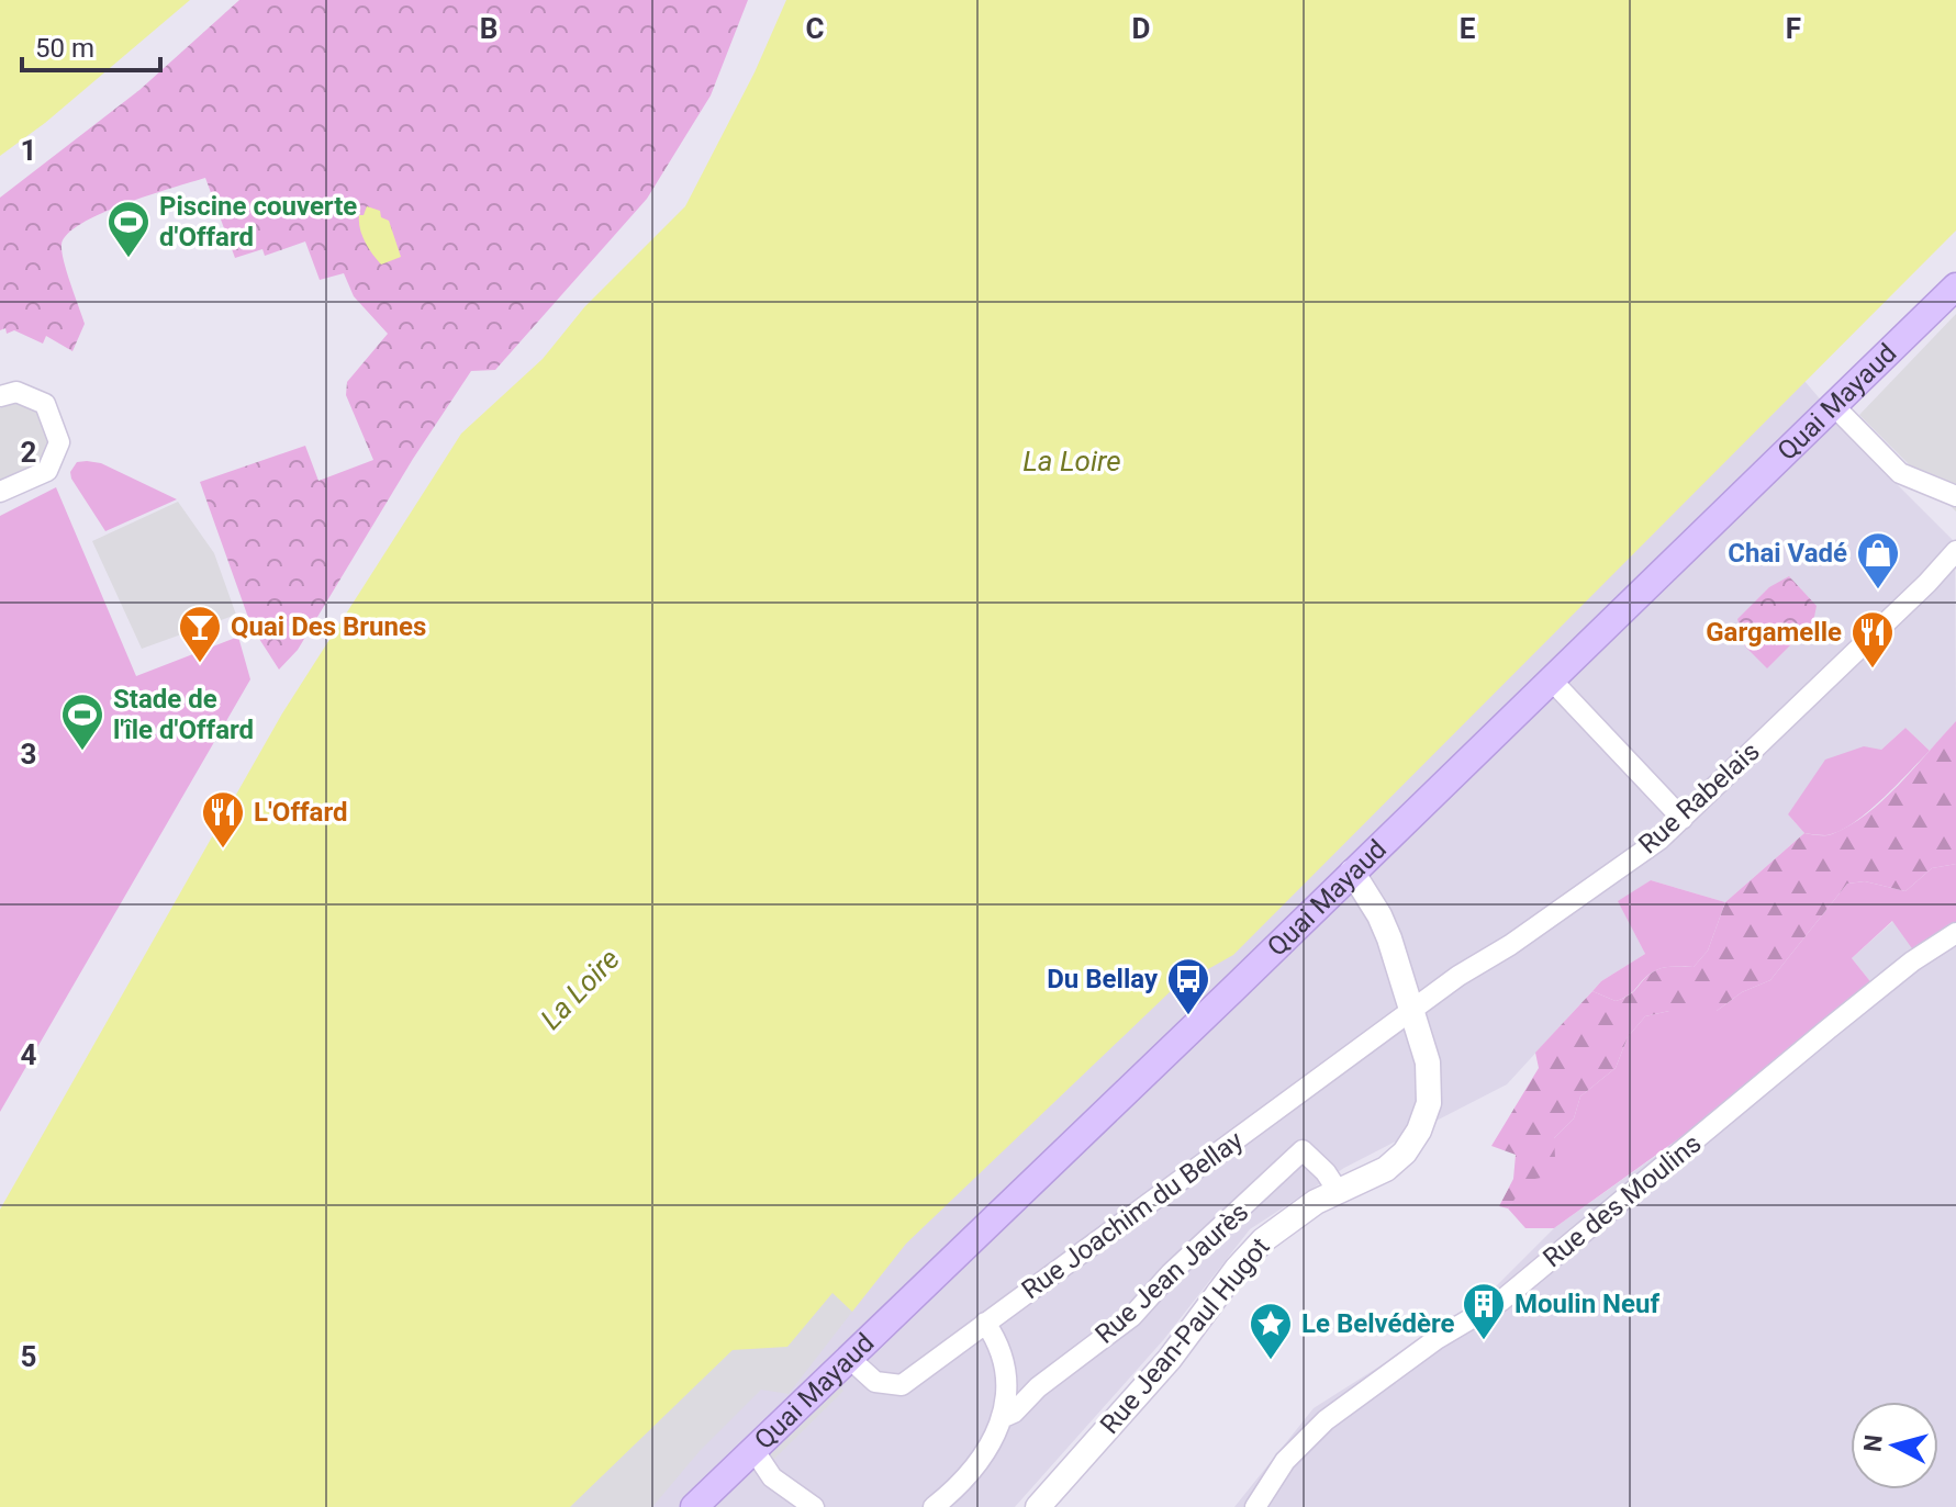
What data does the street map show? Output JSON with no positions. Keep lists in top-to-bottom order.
{
  "streets": {
    "main road": ["Quai Mayaud"],
    "street": [
      "Rue Rabelais",
      "Rue des Moulins",
      "Rue Joachim du Bellay",
      "Rue Jean Jaurès",
      "Rue Jean-Paul Hugot"
    ]
  },
  "crossings": [
    ["Quai Mayaud", "Rue Joachim du Bellay"],
    ["Quai Mayaud", "Rue Jean-Paul Hugot"],
    ["Rue Rabelais", "Rue Joachim du Bellay"],
    ["Rue Rabelais", "Rue Jean-Paul Hugot"],
    ["Rue Joachim du Bellay", "Rue Jean-Paul Hugot"],
    ["Rue Jean Jaurès", "Rue Jean-Paul Hugot"]
  ],
  "water": ["La Loire"],
  "places": {
    "sports": ["Piscine couverte d'Offard", "Stade de l'île d'Offard"],
    "shop": ["Chai Vadé"],
    "bar": ["Quai Des Brunes"],
    "restaurant": ["Gargamelle", "L'Offard"],
    "bus stop": ["Du Bellay"],
    "building": ["Moulin Neuf"],
    "place": ["Le Belvédère"]
  },
  "scale_bar": "50 m",
  "north": "left",
  "grid": {
    "columns": [
      "B",
      "C",
      "D",
      "E",
      "F"
    ],
    "rows": [
      "1",
      "2",
      "3",
      "4",
      "5"
    ]
  }
}
